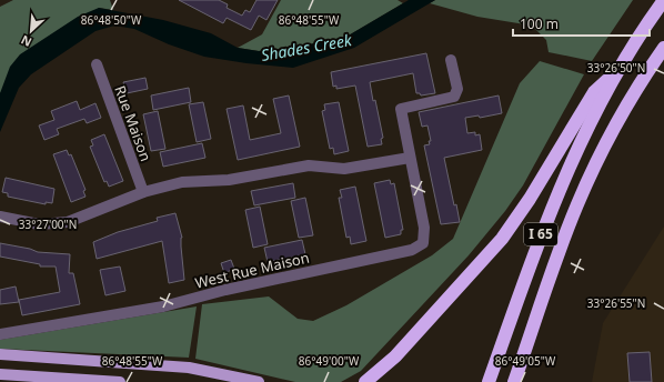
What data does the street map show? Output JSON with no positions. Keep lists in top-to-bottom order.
{
  "streets": {
    "highway": ["I 65"],
    "street": ["Rue Maison", "West Rue Maison"]
  },
  "water": ["Shades Creek"],
  "scale_bar": "100 m",
  "north": "bottom left",
  "coordinates": [
    "86°48'50\"W",
    "86°48'55\"W",
    "33°26'50\"N",
    "33°27'00\"N",
    "33°26'55\"N",
    "86°49'00\"W",
    "86°49'05\"W"
  ]
}
